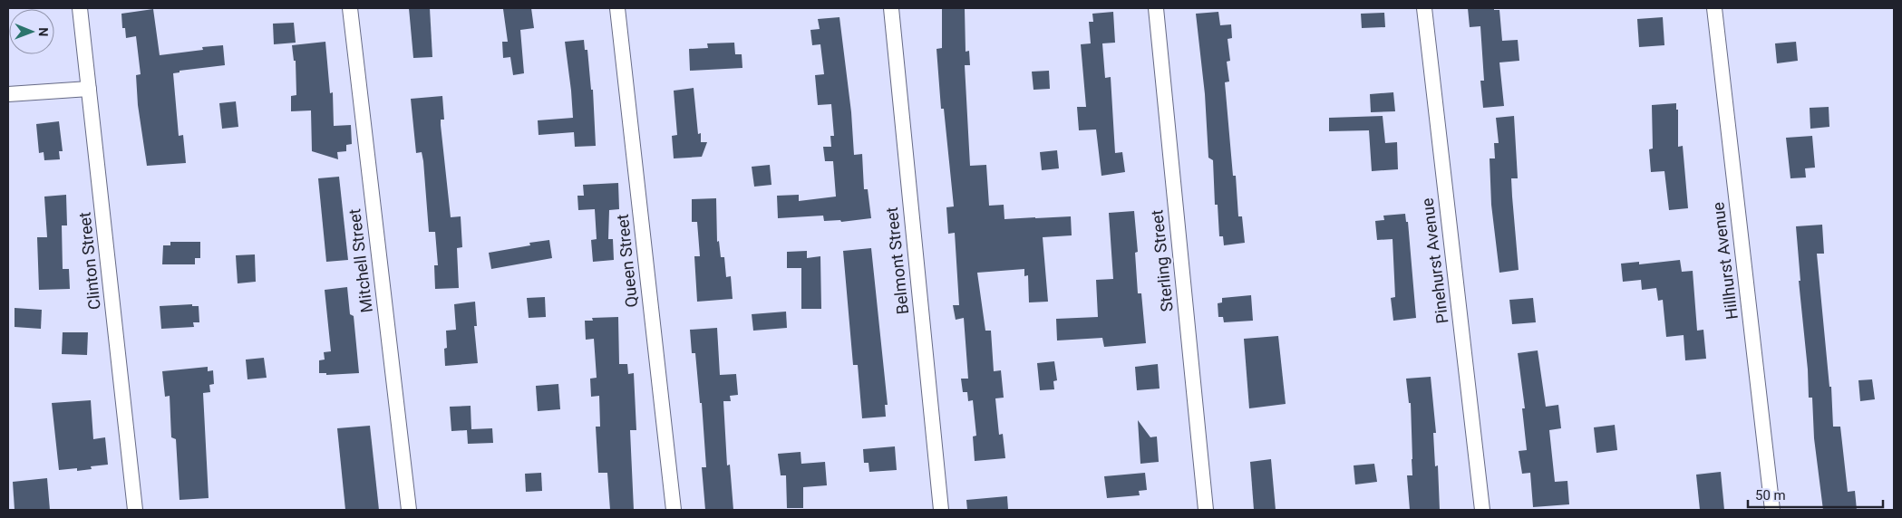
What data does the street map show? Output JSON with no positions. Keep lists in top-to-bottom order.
{
  "streets": {
    "street": [
      "Clinton Street",
      "Mitchell Street",
      "Queen Street",
      "Belmont Street",
      "Sterling Street",
      "Pinehurst Avenue",
      "Hillhurst Avenue"
    ]
  },
  "scale_bar": "50 m",
  "north": "right"
}
